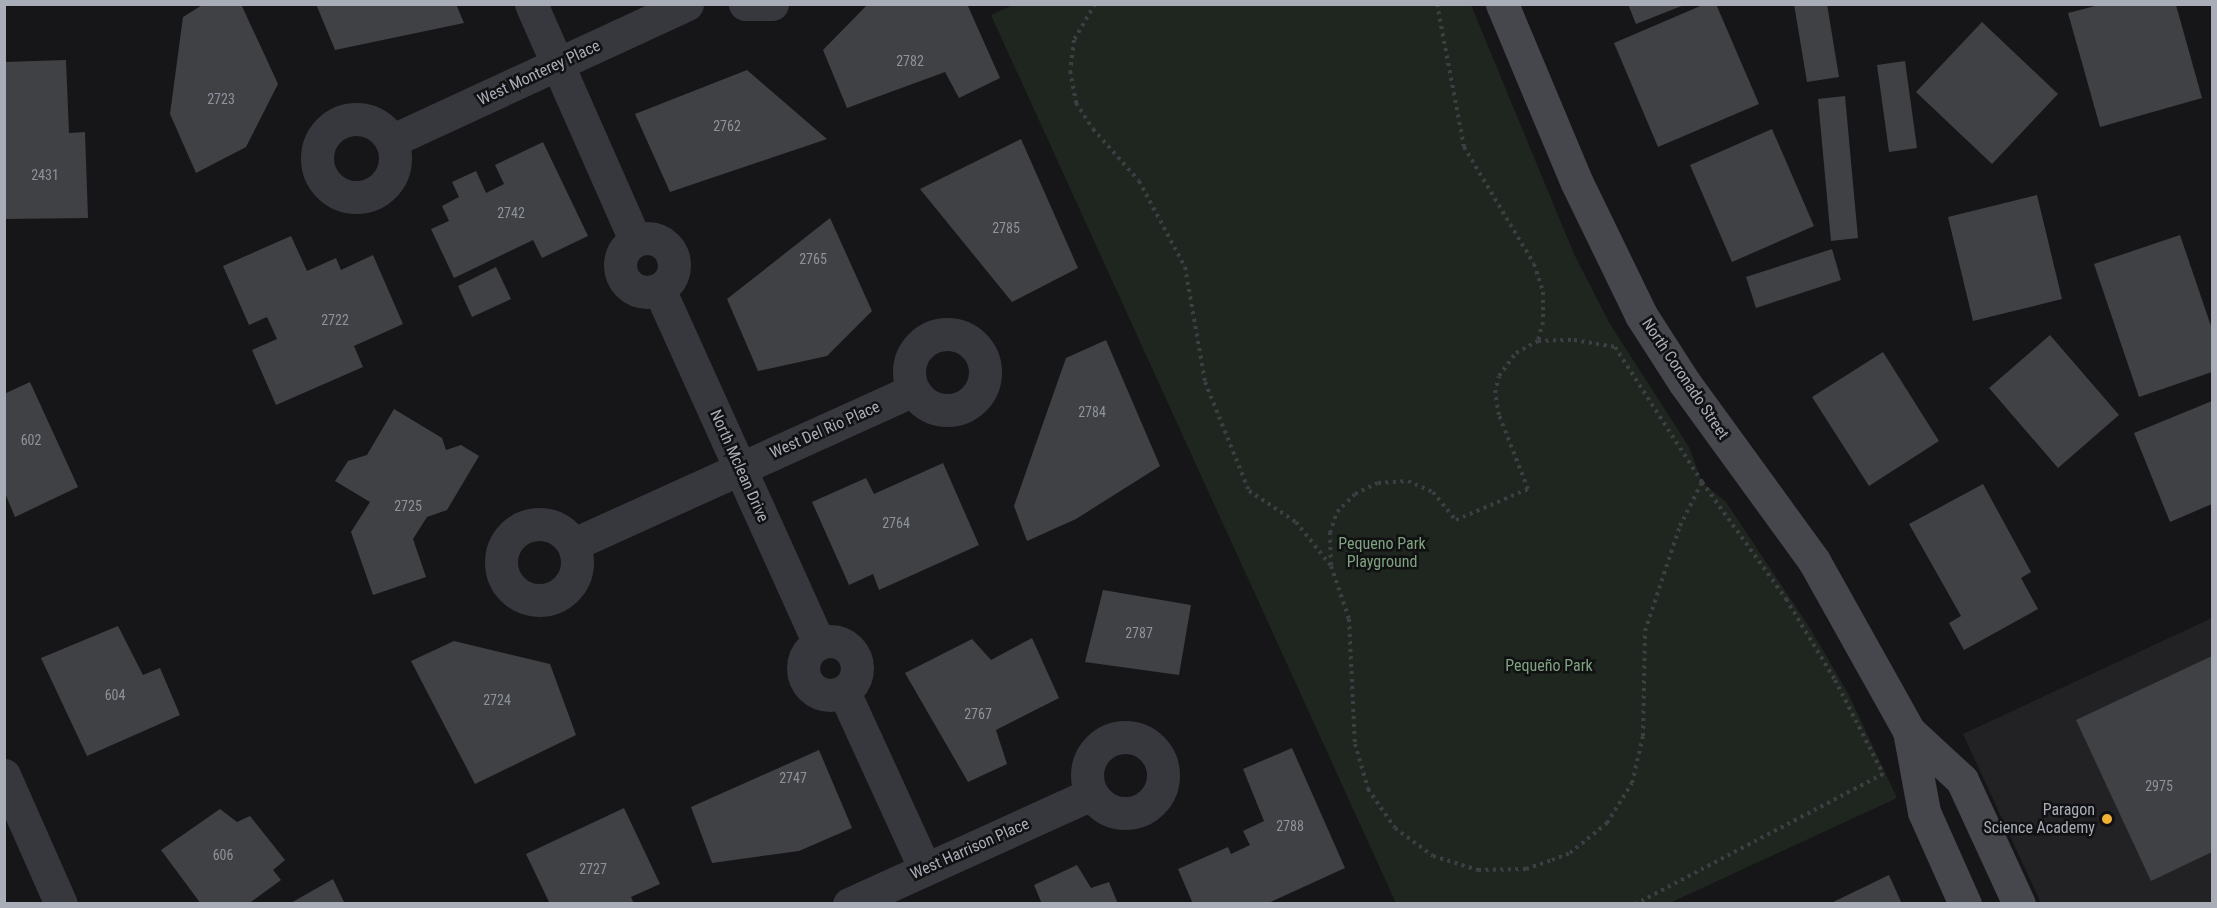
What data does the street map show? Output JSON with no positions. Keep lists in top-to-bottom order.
{
  "streets": {
    "street": [
      "West Monterey Place",
      "North Coronado Street",
      "West Del Rio Place",
      "North Mclean Drive",
      "West Harrison Place"
    ]
  },
  "crossings": [
    ["West Monterey Place", "North Mclean Drive"],
    ["West Del Rio Place", "North Mclean Drive"],
    ["North Mclean Drive", "West Harrison Place"]
  ],
  "parks": ["Pequeno Park Playground", "Pequeño Park"],
  "places": ["Paragon Science Academy"],
  "house_numbers": [
    "2782",
    "2723",
    "2762",
    "2431",
    "2742",
    "2785",
    "2765",
    "2722",
    "2784",
    "602",
    "2725",
    "2764",
    "2787",
    "604",
    "2724",
    "2767",
    "2747",
    "2975",
    "2788",
    "606",
    "2727"
  ]
}
